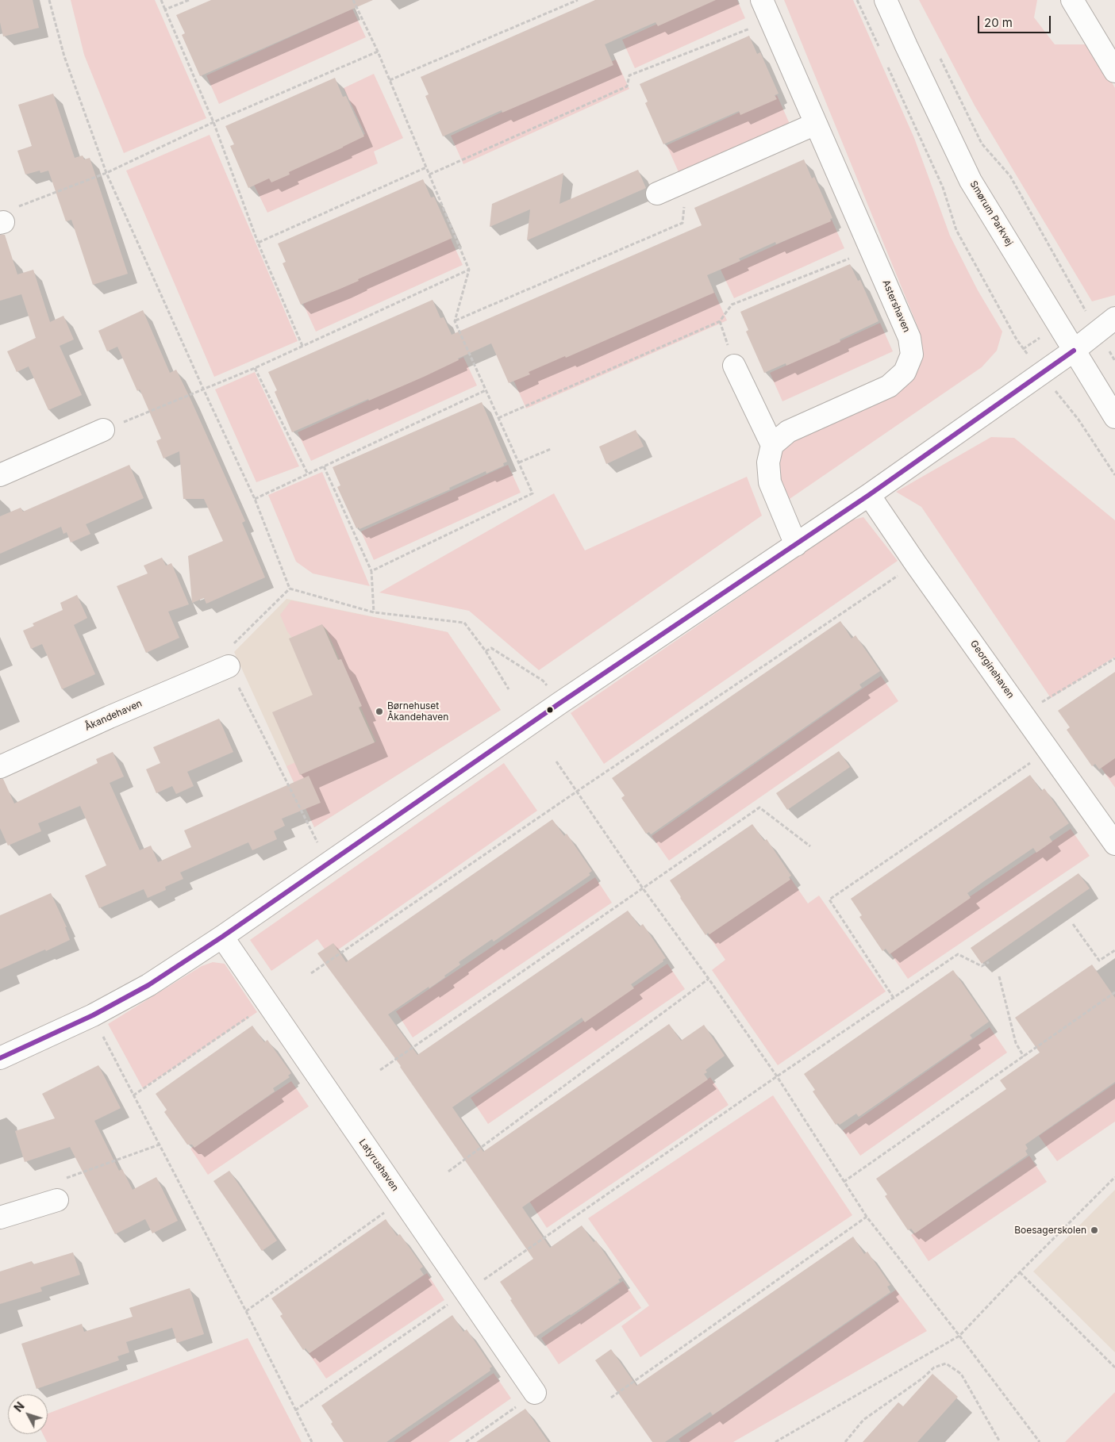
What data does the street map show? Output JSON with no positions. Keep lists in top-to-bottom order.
{
  "streets": {
    "street": [
      "Smørum Parkvej",
      "Astershaven",
      "Georginehaven",
      "Åkandehaven",
      "Latyrushaven"
    ]
  },
  "places": ["Børnehuset Åkandehaven", "Boesagerskolen"],
  "scale_bar": "20 m",
  "north": "top left"
}
